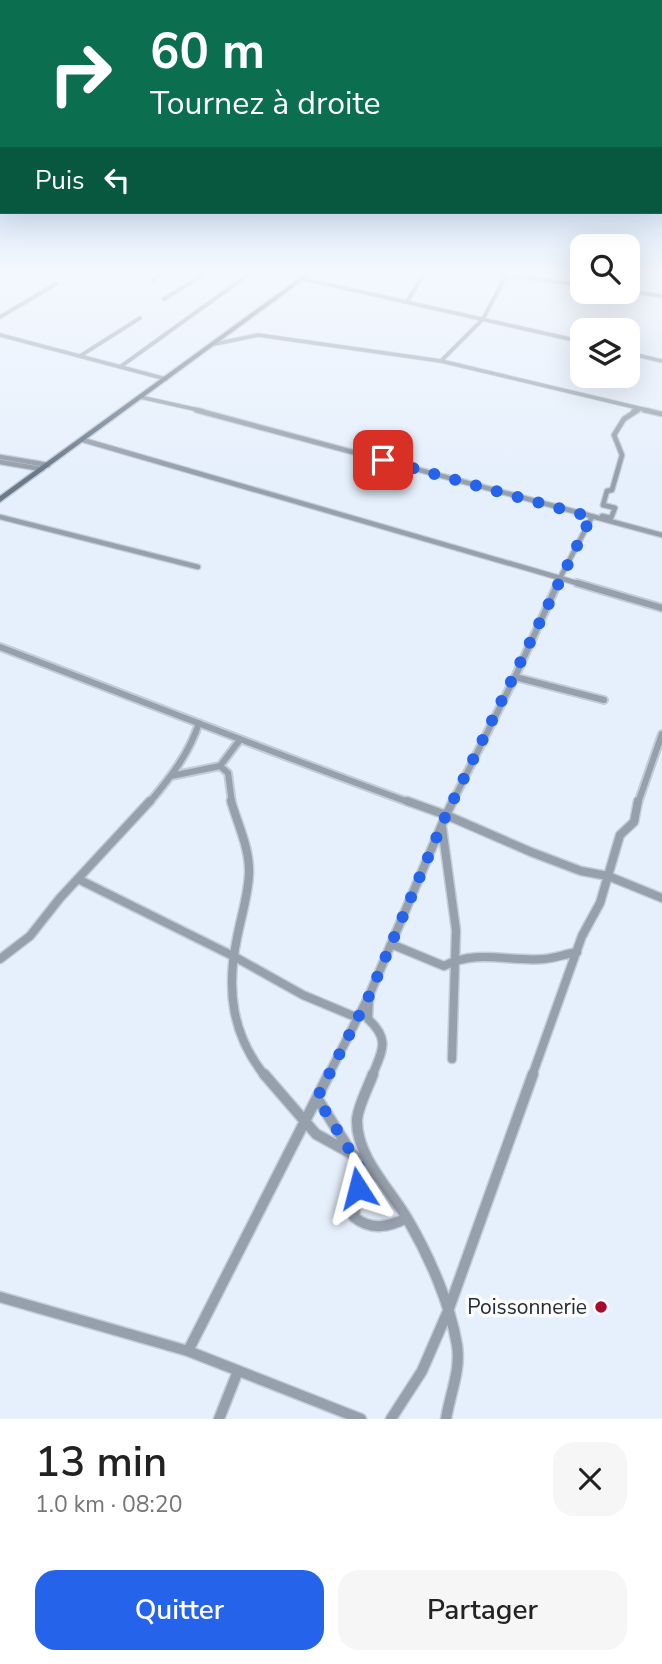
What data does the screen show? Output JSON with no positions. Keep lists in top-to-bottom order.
{
  "places": ["Poissonnerie"],
  "page": {
    "turn": ["60 m", "Tournez à droite"],
    "then": "Puis",
    "heading": ["13 min", "1.0 km · 08:20"],
    "buttons": ["Quitter", "Partager"]
  }
}
